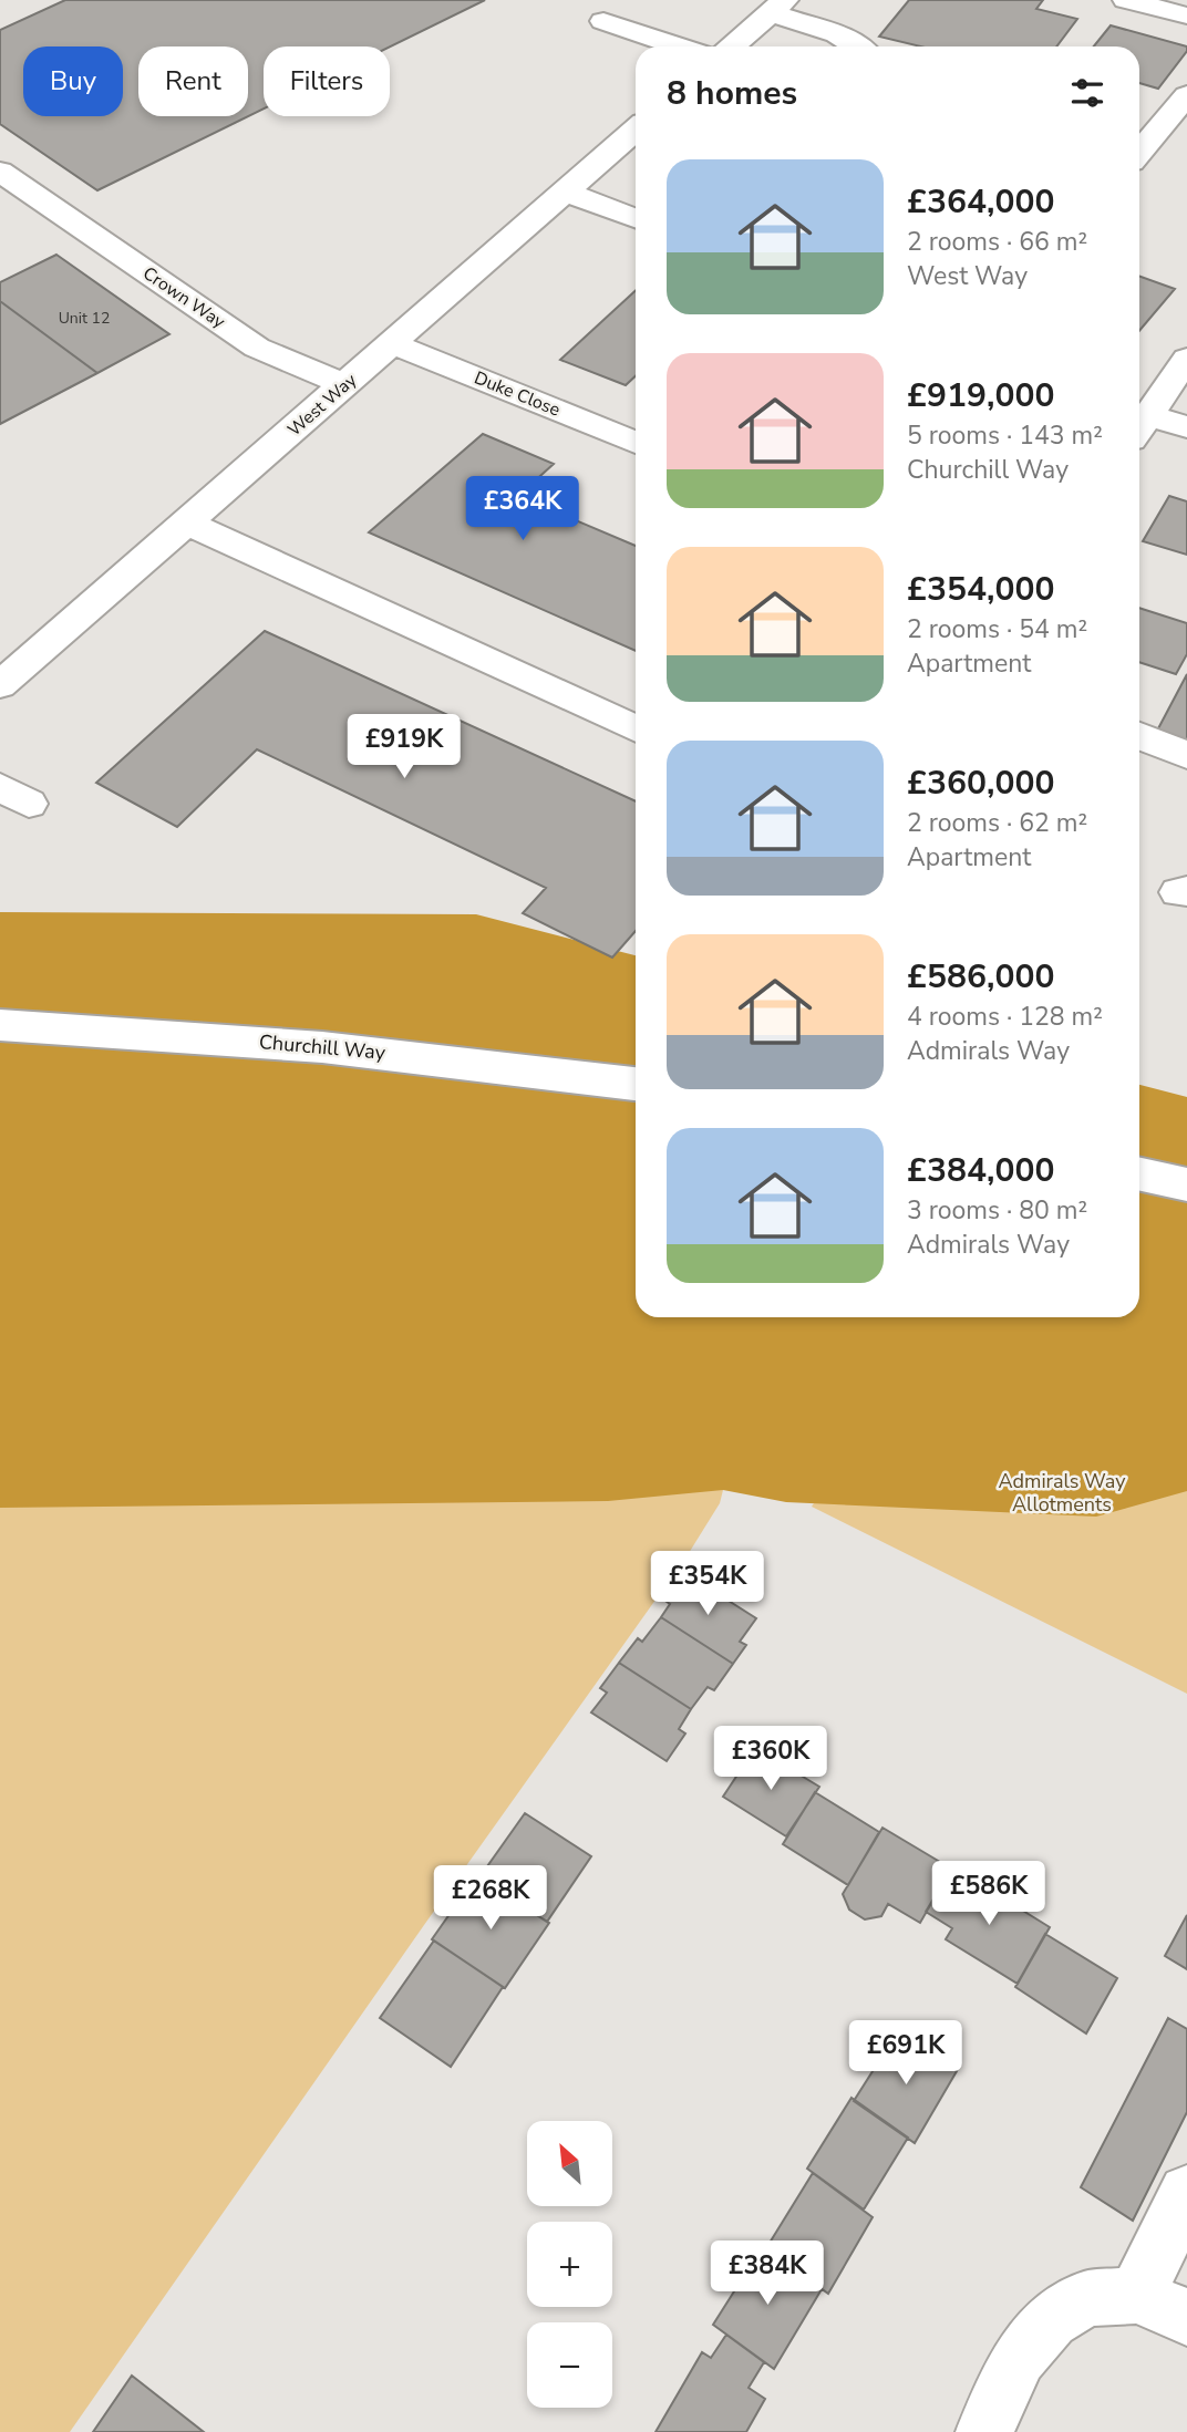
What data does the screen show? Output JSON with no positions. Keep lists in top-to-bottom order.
{
  "streets": {
    "street": [
      "Crown Way",
      "Duke Close",
      "West Way",
      "Churchill Way"
    ]
  },
  "crossings": [
    ["Crown Way", "West Way"],
    ["Duke Close", "West Way"]
  ],
  "parks": ["Admirals Way Allotments"],
  "house_numbers": ["Unit 12"],
  "north": "top left",
  "page": {
    "chip": ["Buy", "Rent", "Filters"],
    "heading": "8 homes",
    "list": [
      {
        "name": "£364,000",
        "note": "2 rooms · 66 m² · West Way"
      },
      {
        "name": "£919,000",
        "note": "5 rooms · 143 m² · Churchill Way"
      },
      {
        "name": "£354,000",
        "note": "2 rooms · 54 m² · Apartment"
      },
      {
        "name": "£360,000",
        "note": "2 rooms · 62 m² · Apartment"
      },
      {
        "name": "£586,000",
        "note": "4 rooms · 128 m² · Admirals Way"
      },
      {
        "name": "£384,000",
        "note": "3 rooms · 80 m² · Admirals Way"
      }
    ],
    "price": [
      "£364K",
      "£919K",
      "£354K",
      "£360K",
      "£586K",
      "£268K",
      "£691K",
      "£384K"
    ],
    "map_buttons": ["+", "−"]
  }
}
